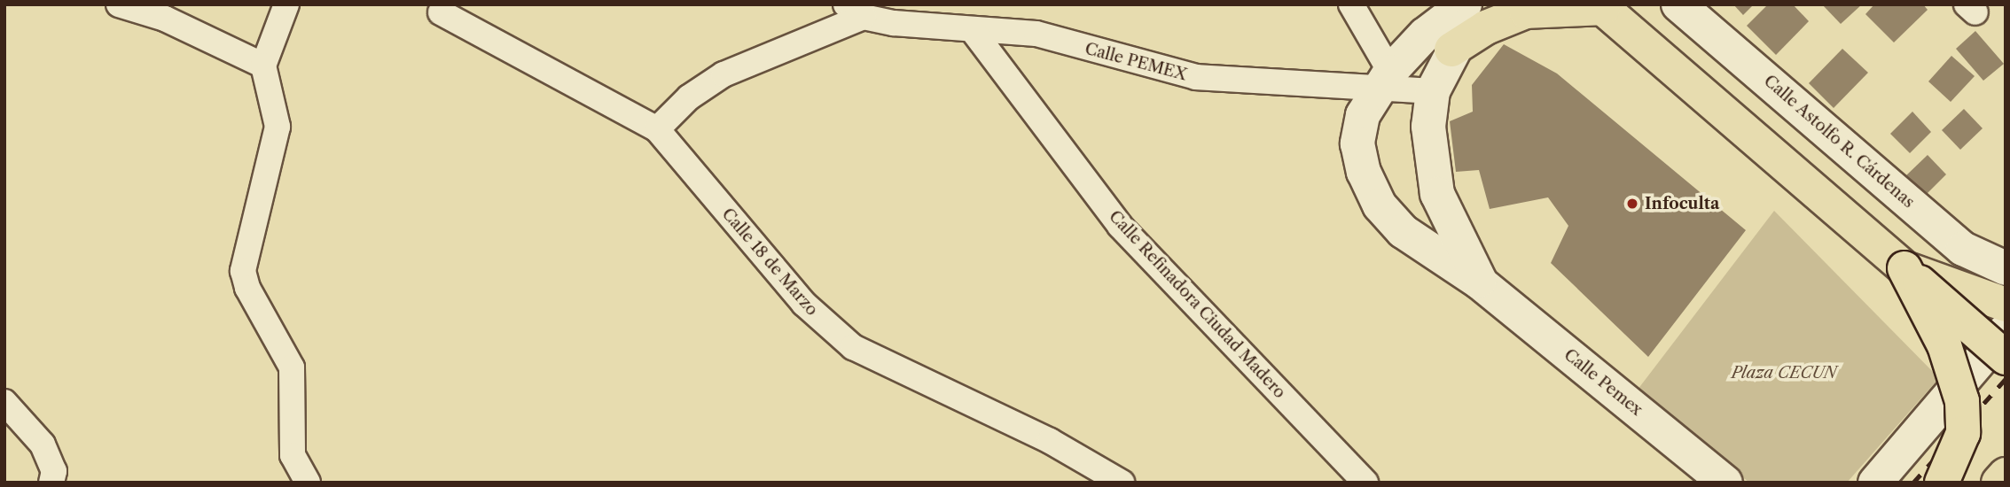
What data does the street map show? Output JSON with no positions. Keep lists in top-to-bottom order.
{
  "streets": {
    "street": [
      "Calle PEMEX",
      "Calle Astolfo R. Cárdenas",
      "Calle 18 de Marzo",
      "Calle Refinadora Ciudad Madero",
      "Calle Pemex"
    ]
  },
  "crossings": [
    ["Calle PEMEX", "Calle Refinadora Ciudad Madero"],
    ["Calle PEMEX", "Calle Pemex"]
  ],
  "parks": ["Plaza CECUN"],
  "places": ["Infoculta"]
}
